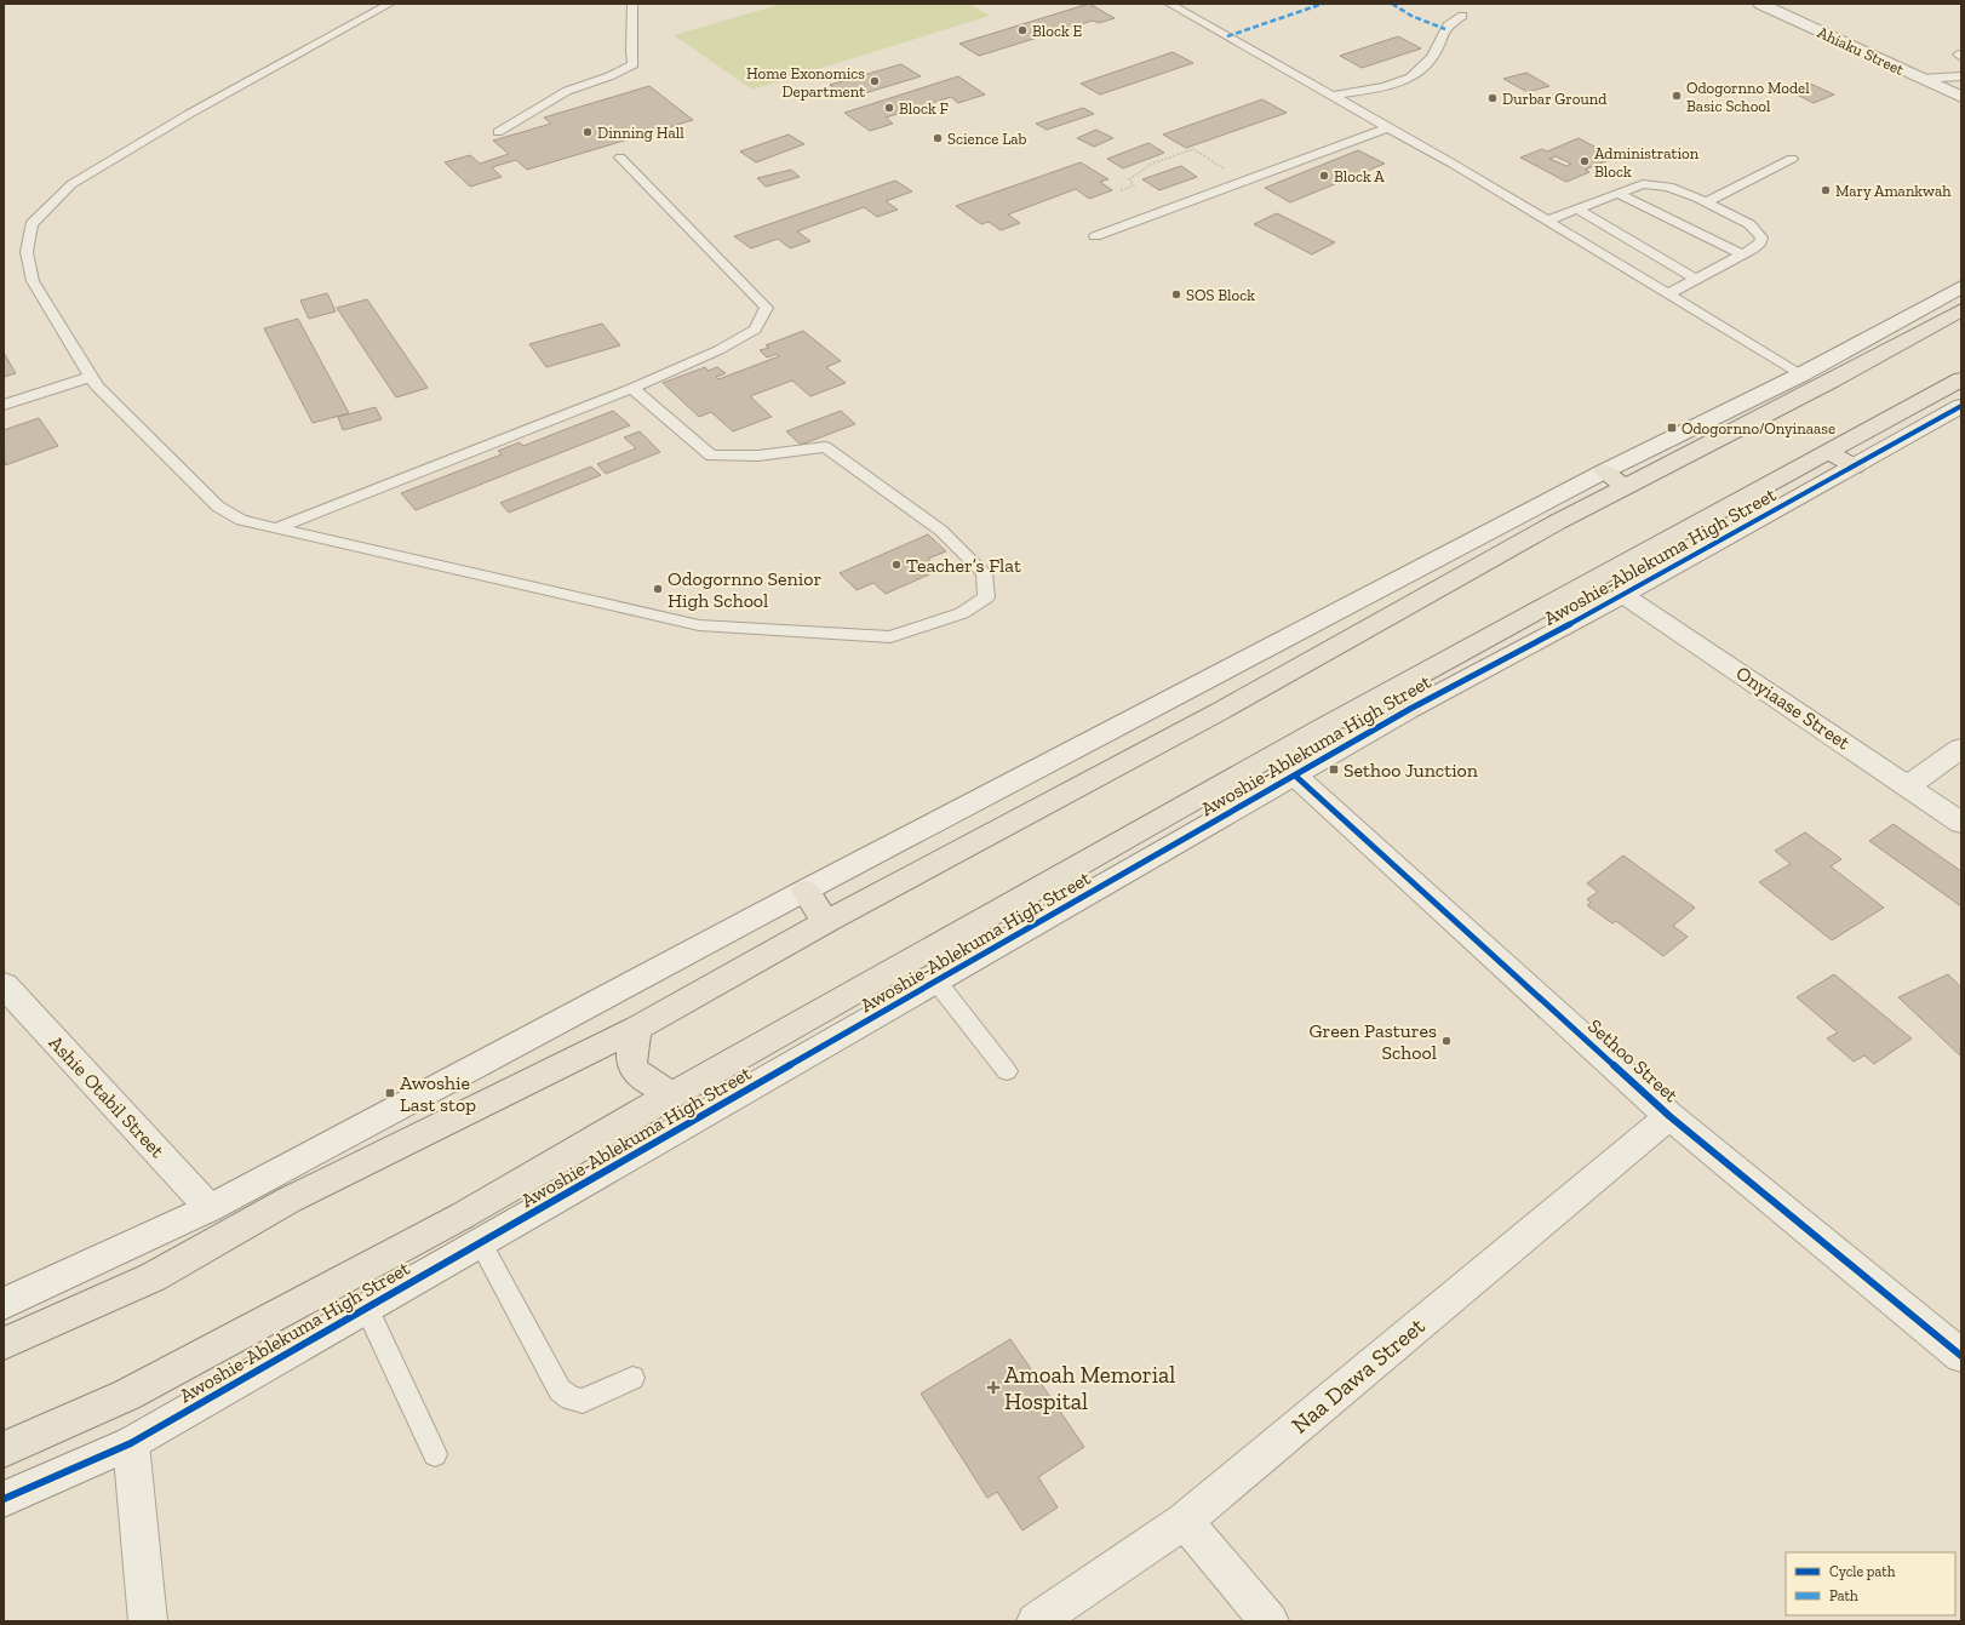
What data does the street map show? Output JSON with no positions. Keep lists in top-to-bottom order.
{
  "streets": {
    "main road": ["Awoshie-Ablekuma High Street"],
    "street": [
      "Ahiaku Street",
      "Onyiaase Street",
      "Sethoo Street",
      "Ashie Otabil Street",
      "Naa Dawa Street"
    ]
  },
  "crossings": [
    ["Awoshie-Ablekuma High Street", "Onyiaase Street"],
    ["Awoshie-Ablekuma High Street", "Sethoo Street"],
    ["Sethoo Street", "Naa Dawa Street"]
  ],
  "places": {
    "other": [
      "Block E",
      "Home Exonomics Department",
      "Odogornno Model Basic School",
      "Durbar Ground",
      "Block F",
      "Dinning Hall",
      "Science Lab",
      "Administration Block",
      "Block A",
      "Mary Amankwah",
      "SOS Block",
      "Teacher’s Flat",
      "Odogornno Senior High School",
      "Green Pastures School"
    ],
    "transit": ["Odogornno/Onyinaase", "Sethoo Junction", "Awoshie Last stop"],
    "health": ["Amoah Memorial Hospital"]
  },
  "legend": ["Cycle path", "Path"]
}
